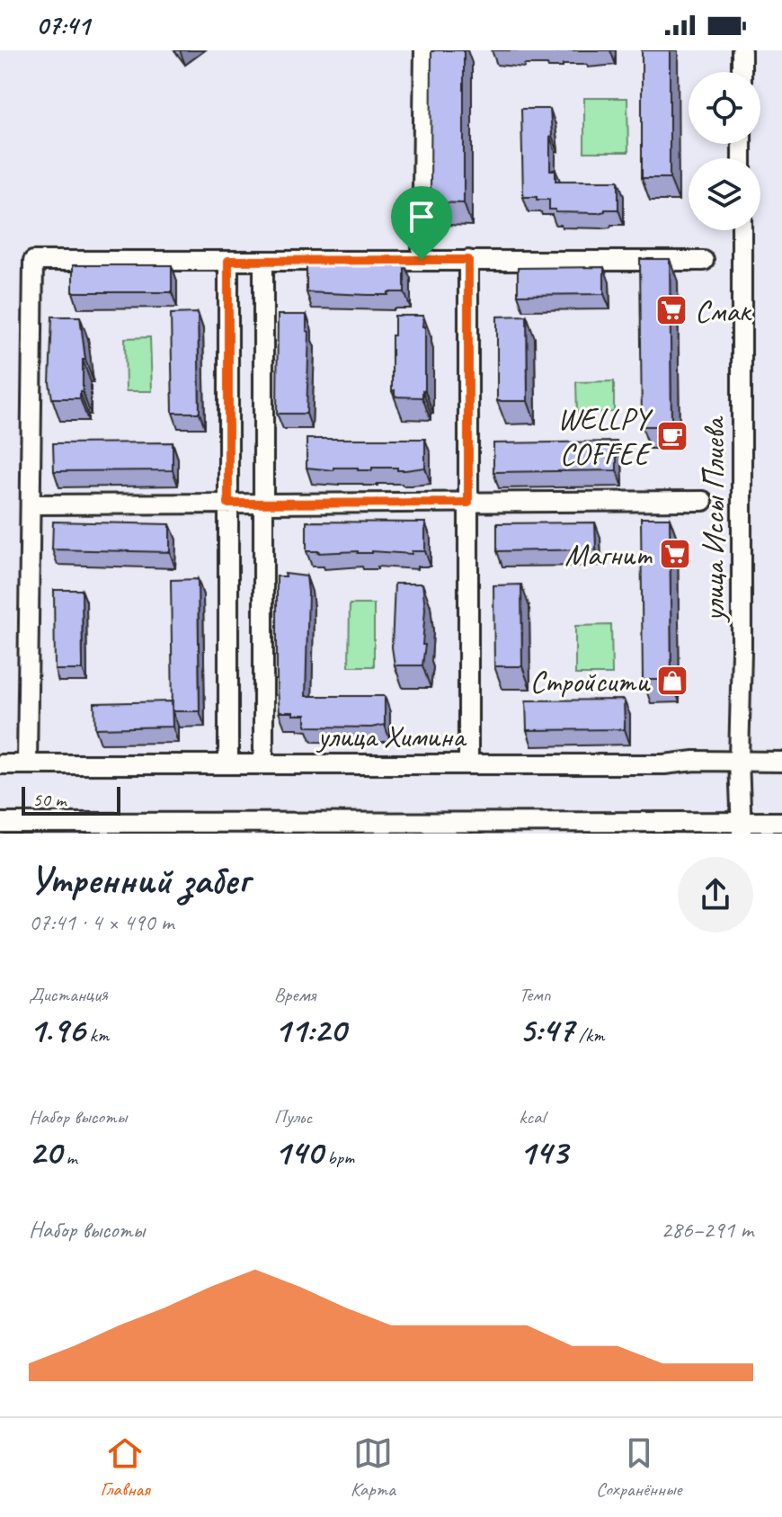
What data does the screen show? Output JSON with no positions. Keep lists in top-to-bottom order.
{
  "streets": {
    "street": ["улица Иссы Плиева", "улица Химина"]
  },
  "crossings": [
    ["улица Иссы Плиева", "улица Химина"]
  ],
  "places": {
    "supermarket": ["Смак", "Магнит"],
    "cafe": ["WELLPY COFFEE"],
    "shop": ["Стройсити"]
  },
  "scale_bar": "50 m",
  "page": {
    "status": "07:41",
    "scale": "50 m",
    "heading": ["Утренний забег", "07:41 · 4 × 490 m"],
    "stats": [
      ["Дистанция", "1.96 km"],
      ["Время", "11:20"],
      ["Темп", "5:47 /km"],
      ["Набор высоты", "20 m"],
      ["Пульс", "140 bpm"],
      ["kcal", "143"]
    ],
    "chart": ["Набор высоты", "286–291 m"],
    "tabs": ["Главная", "Карта", "Сохранённые"]
  }
}
